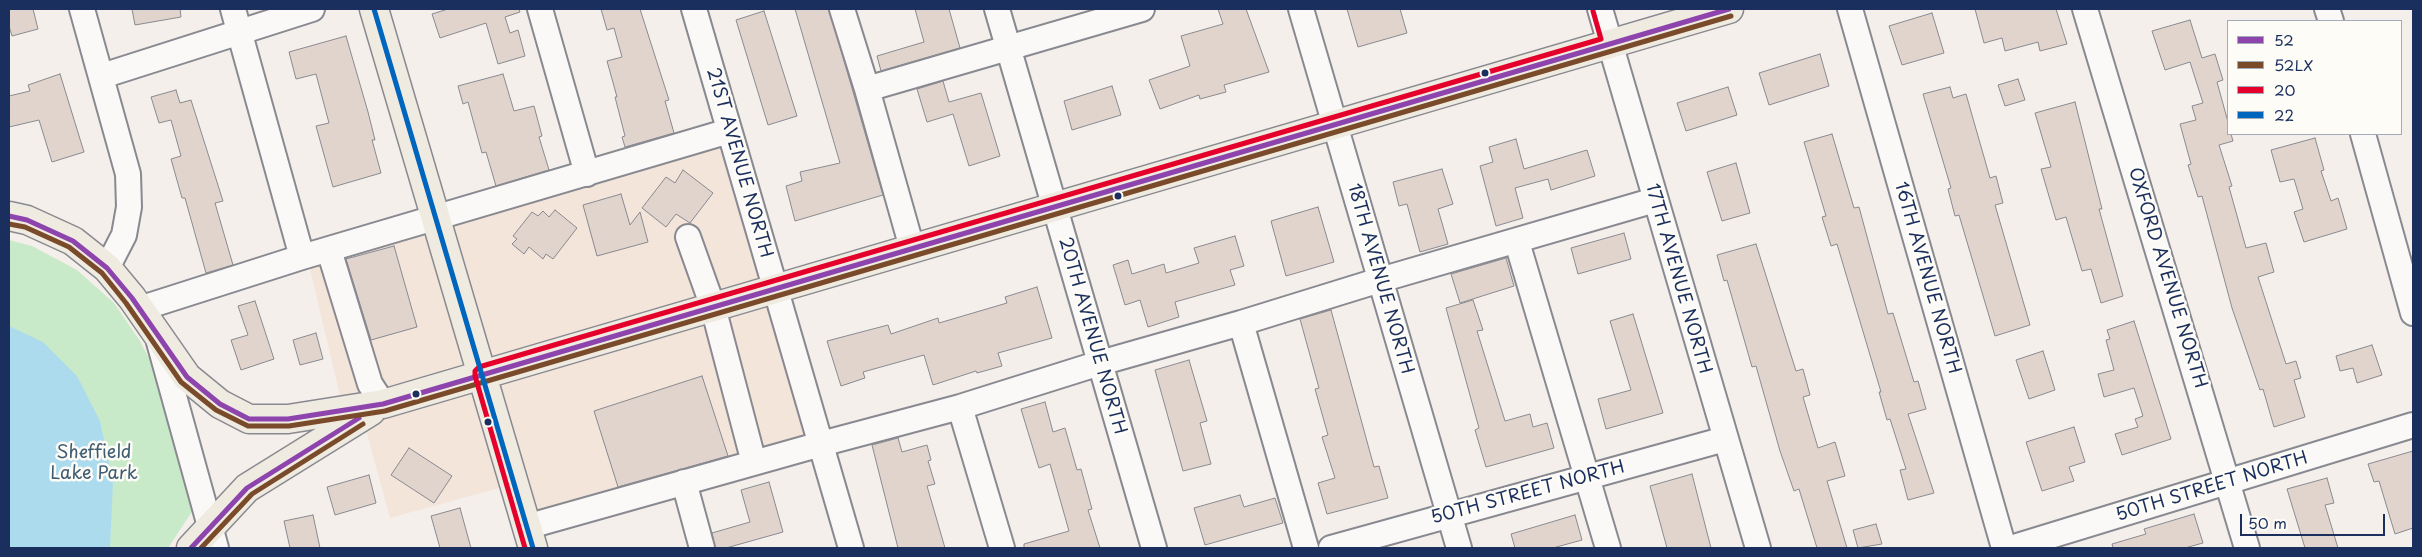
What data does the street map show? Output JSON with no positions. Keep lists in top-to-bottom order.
{
  "streets": {
    "street": [
      "21ST AVENUE NORTH",
      "16TH AVENUE NORTH",
      "OXFORD AVENUE NORTH",
      "18TH AVENUE NORTH",
      "17TH AVENUE NORTH",
      "20TH AVENUE NORTH",
      "50TH STREET NORTH"
    ]
  },
  "crossings": [
    ["OXFORD AVENUE NORTH", "50TH STREET NORTH"],
    ["18TH AVENUE NORTH", "50TH STREET NORTH"],
    ["17TH AVENUE NORTH", "50TH STREET NORTH"]
  ],
  "parks": ["Sheffield Lake Park"],
  "lines": [
    "transit line 52",
    "transit line 22",
    "transit line 20",
    "transit line 52LX"
  ],
  "legend": [
    "52",
    "52LX",
    "20",
    "22"
  ],
  "scale_bar": "50 m"
}
